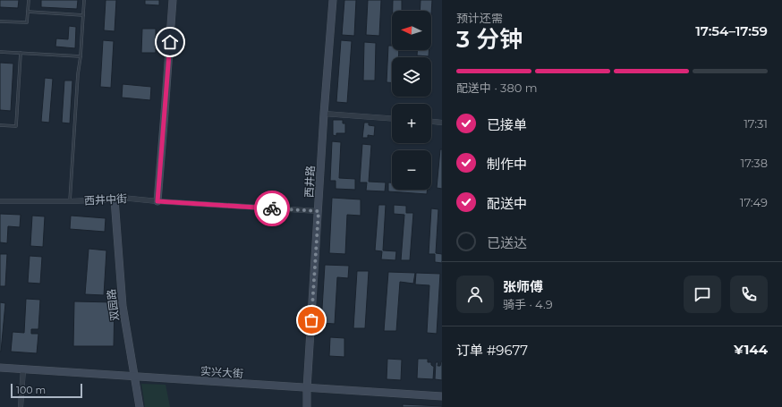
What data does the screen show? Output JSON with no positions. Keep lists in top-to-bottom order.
{
  "streets": {
    "street": [
      "西井路",
      "西井中街",
      "双园路",
      "实兴大街"
    ]
  },
  "crossings": [
    ["西井路", "西井中街"],
    ["西井路", "实兴大街"],
    ["西井中街", "双园路"],
    ["双园路", "实兴大街"]
  ],
  "scale_bar": "100 m",
  "north": "left",
  "page": {
    "heading": ["3 分钟", "预计还需", "17:54–17:59"],
    "panel": [
      "张师傅",
      "骑手 · 4.9",
      "订单 #9677",
      "¥144"
    ],
    "map_buttons": ["+", "−"],
    "bar": "配送中 · 380 m",
    "list": [
      ["已接单", "17:31"],
      ["制作中", "17:38"],
      ["配送中", "17:49"],
      "已送达"
    ],
    "scale": "100 m"
  }
}
